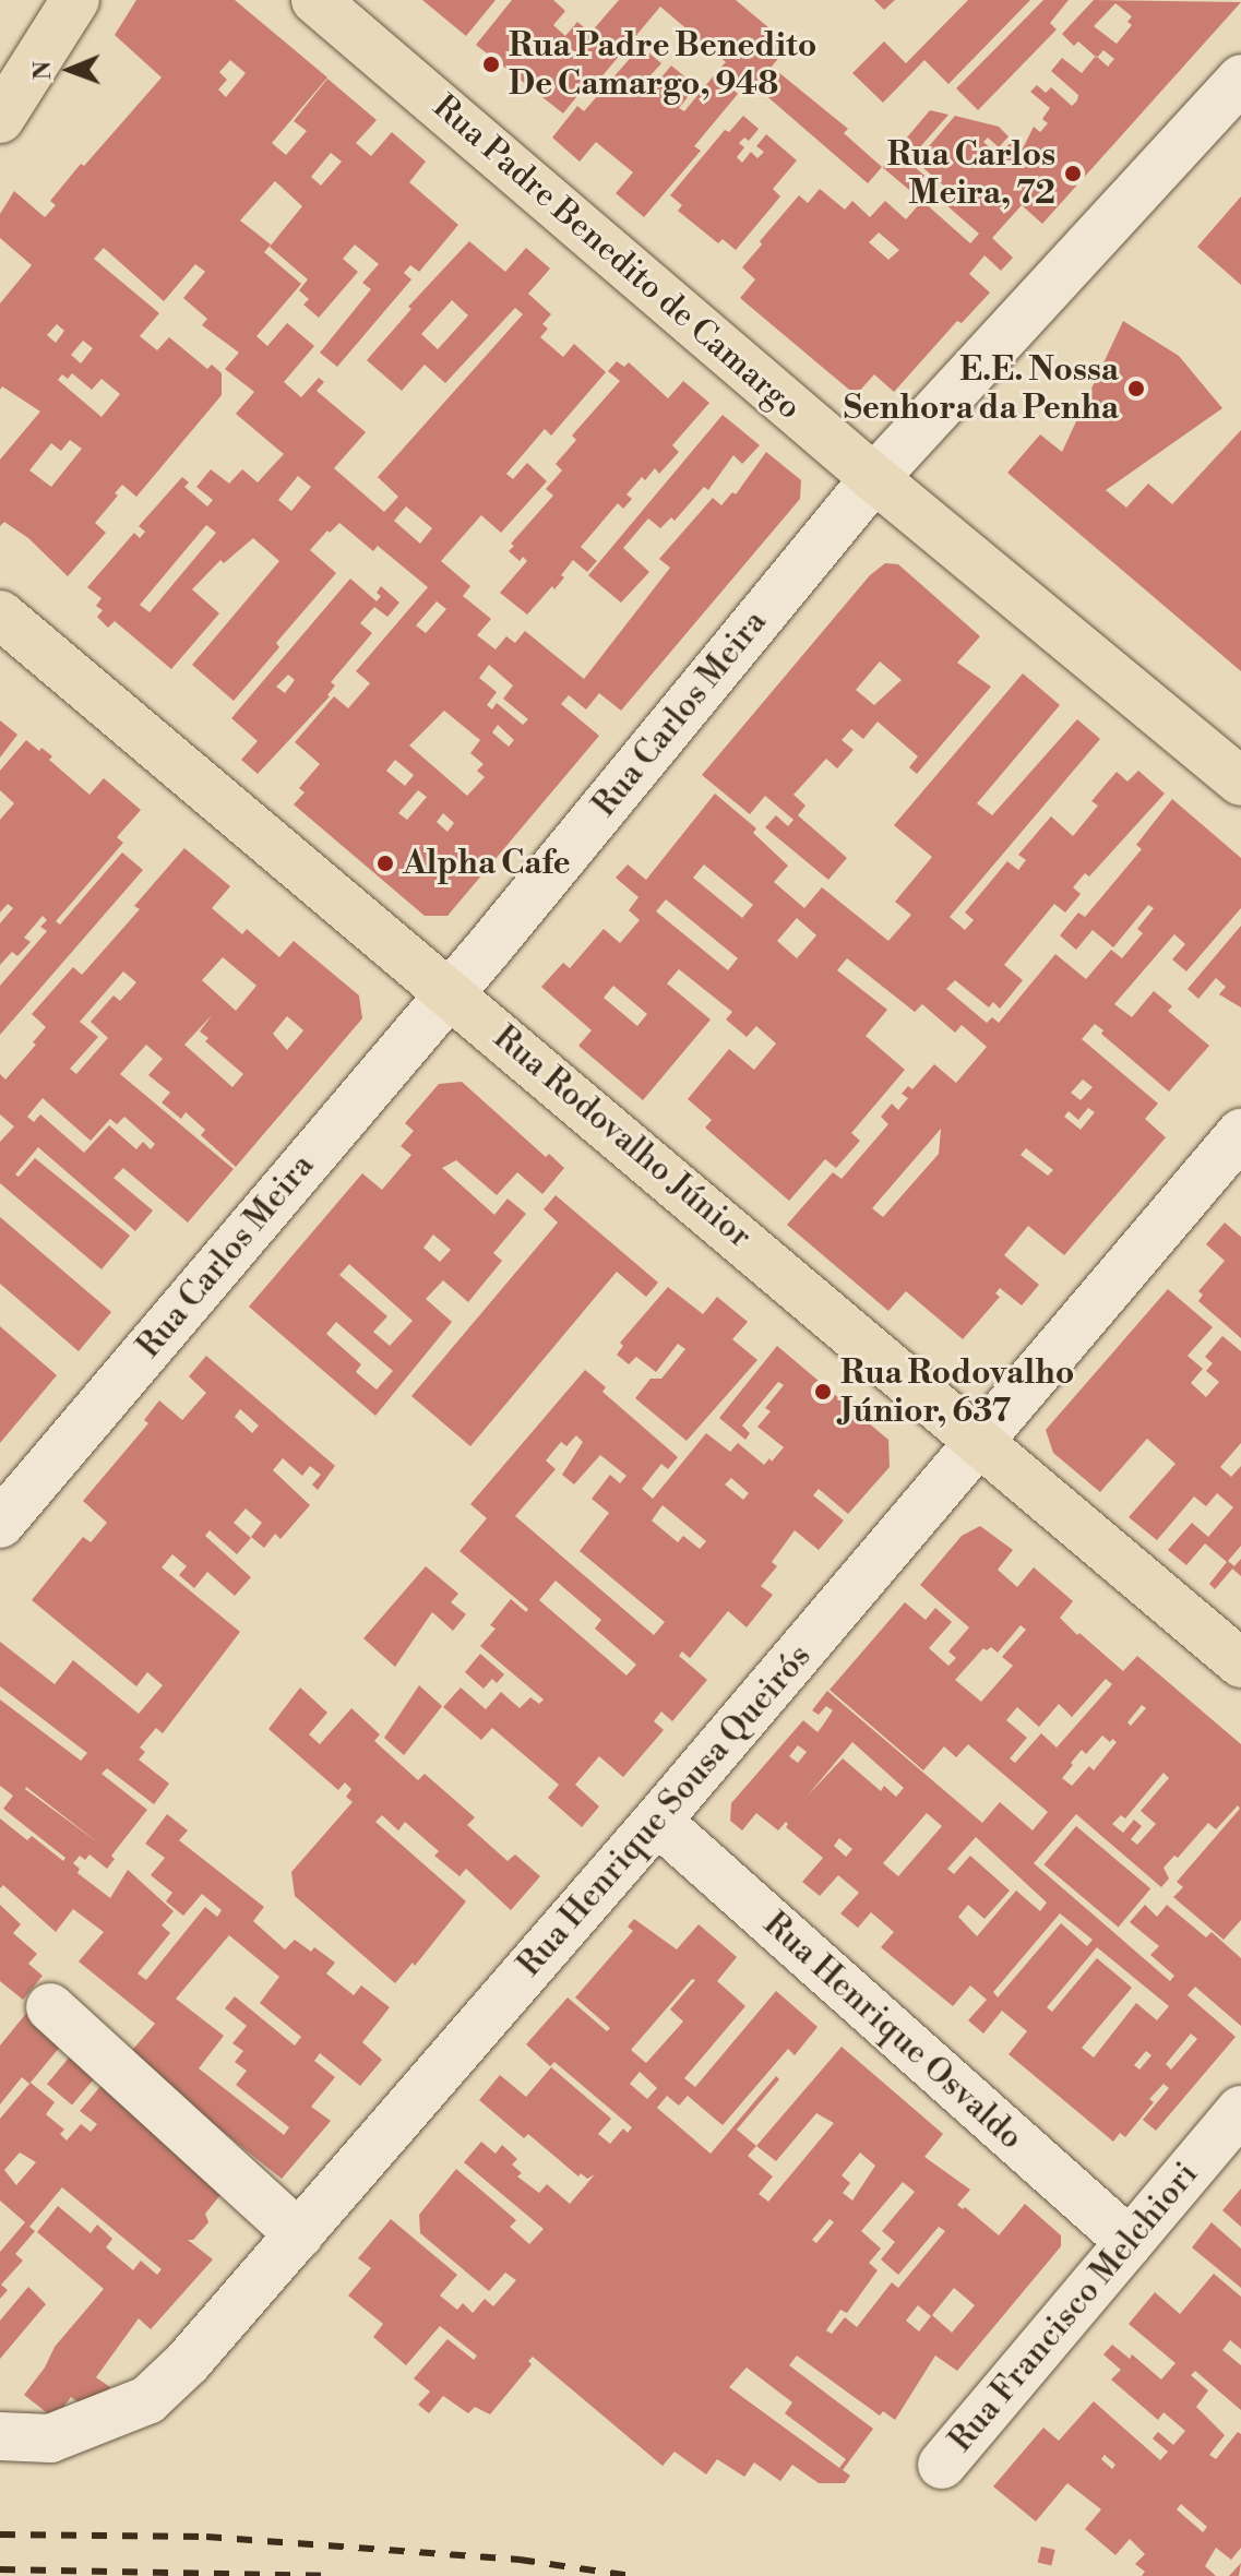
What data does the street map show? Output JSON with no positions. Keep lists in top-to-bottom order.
{
  "streets": {
    "main road": ["Rua Padre Benedito de Camargo", "Rua Rodovalho Júnior"],
    "street": [
      "Rua Carlos Meira",
      "Rua Henrique Sousa Queirós",
      "Rua Henrique Osvaldo",
      "Rua Francisco Melchiori"
    ]
  },
  "crossings": [
    ["Rua Padre Benedito de Camargo", "Rua Carlos Meira"],
    ["Rua Carlos Meira", "Rua Rodovalho Júnior"],
    ["Rua Rodovalho Júnior", "Rua Henrique Sousa Queirós"],
    ["Rua Henrique Sousa Queirós", "Rua Henrique Osvaldo"],
    ["Rua Henrique Osvaldo", "Rua Francisco Melchiori"]
  ],
  "places": [
    "Rua Padre Benedito De Camargo, 948",
    "Rua Carlos Meira, 72",
    "E.E. Nossa Senhora da Penha",
    "Alpha Cafe",
    "Rua Rodovalho Júnior, 637"
  ],
  "north": "left"
}
